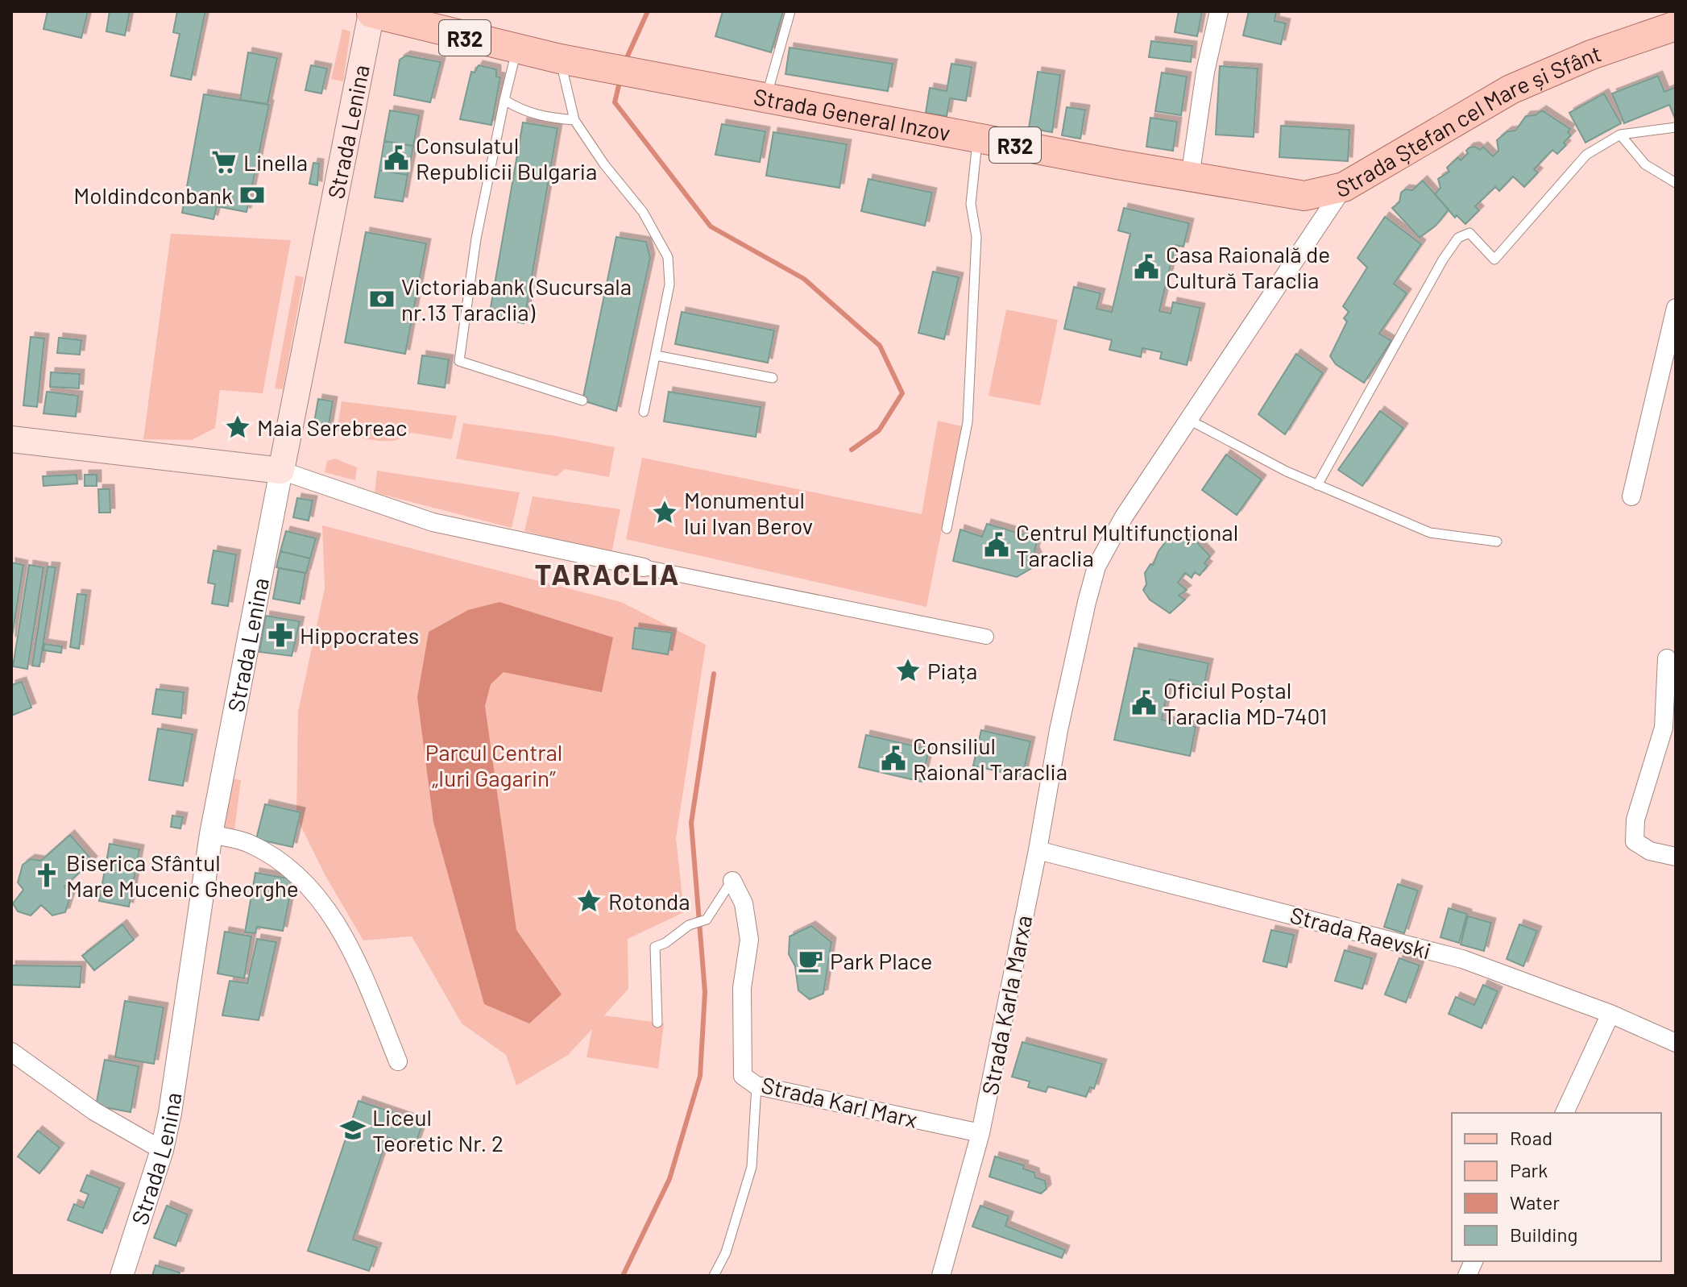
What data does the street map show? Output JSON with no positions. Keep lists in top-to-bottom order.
{
  "streets": {
    "main road": [
      "R32",
      "Strada General Inzov",
      "Strada Ștefan cel Mare și Sfânt",
      "Strada Lenina"
    ],
    "street": ["Strada Raevski", "Strada Karla Marxa", "Strada Karl Marx"]
  },
  "crossings": [
    ["Strada General Inzov", "Strada Ștefan cel Mare și Sfânt"],
    ["Strada General Inzov", "Strada Lenina"],
    ["Strada Ștefan cel Mare și Sfânt", "Strada Karla Marxa"],
    ["Strada Raevski", "Strada Karla Marxa"],
    ["Strada Karla Marxa", "Strada Karl Marx"]
  ],
  "districts": ["TARACLIA"],
  "parks": ["Parcul Central „Iuri Gagarin”"],
  "places": {
    "public building": [
      "Consulatul Republicii Bulgaria",
      "Casa Raională de Cultură Taraclia",
      "Centrul Multifuncțional Taraclia",
      "Oficiul Poștal Taraclia MD-7401",
      "Consiliul Raional Taraclia"
    ],
    "supermarket": ["Linella"],
    "bank": ["Moldindconbank", "Victoriabank (Sucursala nr.13 Taraclia)"],
    "place": [
      "Maia Serebreac",
      "Monumentul lui Ivan Berov",
      "Piața",
      "Rotonda"
    ],
    "pharmacy": ["Hippocrates"],
    "church": ["Biserica Sfântul Mare Mucenic Gheorghe"],
    "cafe": ["Park Place"],
    "school or university": ["Liceul Teoretic Nr. 2"]
  },
  "legend": [
    "Road",
    "Park",
    "Water",
    "Building"
  ]
}
